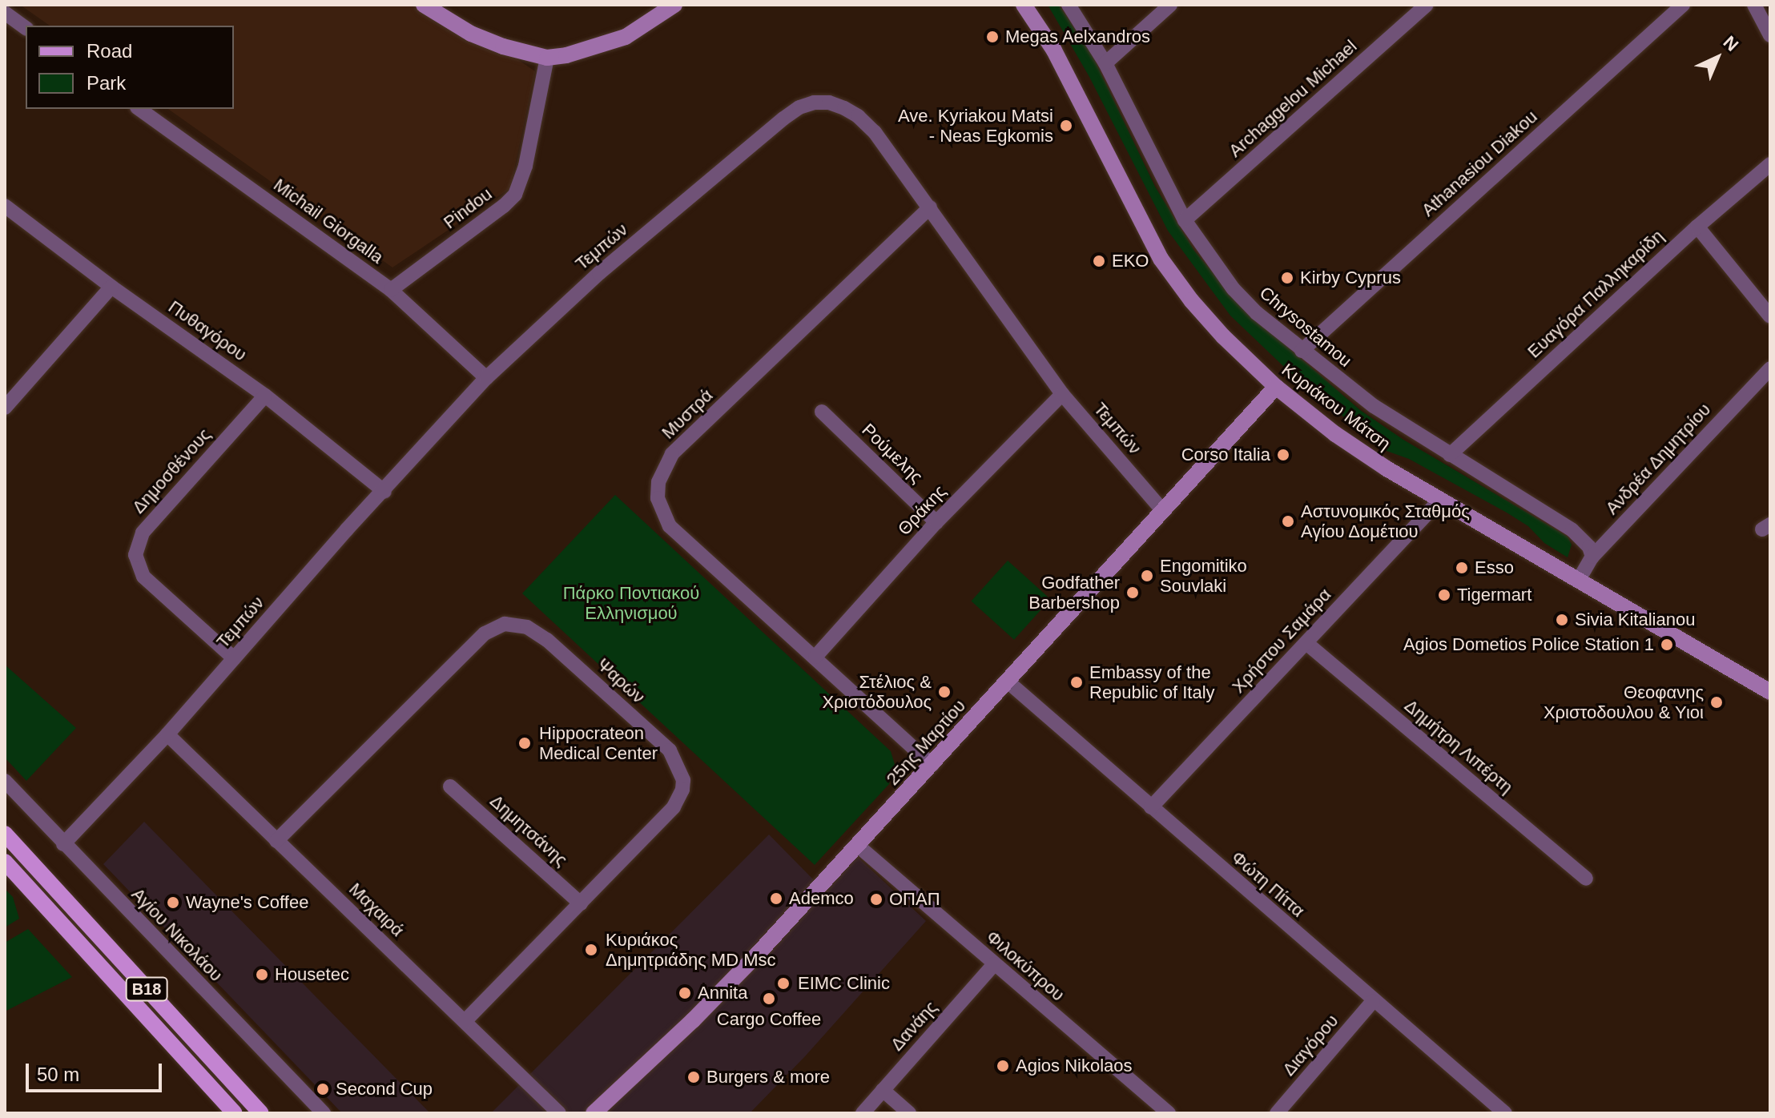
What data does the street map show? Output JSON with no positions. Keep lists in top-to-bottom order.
{
  "streets": {
    "main road": ["B18"],
    "street": [
      "Archaggelou Michael",
      "Athanasiou Diakou",
      "Pindou",
      "Michail Giorgalla",
      "Τεμπών",
      "Ευαγόρα Παλληκαρίδη",
      "Chrysostamou",
      "Πυθαγόρου",
      "Κυριάκου Μάτση",
      "Μυστρά",
      "Ρούμελης",
      "Ανδρέα Δημητρίου",
      "Δημοσθένους",
      "Θράκης",
      "Χρήστου Σαμάρα",
      "Ψαρών",
      "25ης Μαρτίου",
      "Δημήτρη Λιπέρτη",
      "Δημητσάνης",
      "Φώτη Πίττα",
      "Μαχαιρά",
      "Αγίου Νικολάου",
      "Φιλοκύπρου",
      "Δανάης",
      "Διαγόρου"
    ]
  },
  "crossings": [
    ["Archaggelou Michael", "Chrysostamou"],
    ["Athanasiou Diakou", "Chrysostamou"],
    ["Pindou", "Michail Giorgalla"],
    ["Michail Giorgalla", "Τεμπών"],
    ["Τεμπών", "Πυθαγόρου"],
    ["Τεμπών", "Μυστρά"],
    ["Τεμπών", "Δημοσθένους"],
    ["Τεμπών", "Θράκης"],
    ["Τεμπών", "25ης Μαρτίου"],
    ["Τεμπών", "Μαχαιρά"],
    ["Τεμπών", "Αγίου Νικολάου"],
    ["Ευαγόρα Παλληκαρίδη", "Chrysostamou"],
    ["Chrysostamou", "Ανδρέα Δημητρίου"],
    ["Πυθαγόρου", "Δημοσθένους"],
    ["Κυριάκου Μάτση", "Ανδρέα Δημητρίου"],
    ["Κυριάκου Μάτση", "Χρήστου Σαμάρα"],
    ["Κυριάκου Μάτση", "25ης Μαρτίου"],
    ["Μυστρά", "Θράκης"],
    ["Μυστρά", "25ης Μαρτίου"],
    ["Ρούμελης", "Θράκης"],
    ["Χρήστου Σαμάρα", "Δημήτρη Λιπέρτη"],
    ["Χρήστου Σαμάρα", "Φώτη Πίττα"],
    ["Ψαρών", "Δημητσάνης"],
    ["Ψαρών", "Μαχαιρά"],
    ["25ης Μαρτίου", "Φώτη Πίττα"],
    ["25ης Μαρτίου", "Φιλοκύπρου"],
    ["Φώτη Πίττα", "Διαγόρου"],
    ["Φιλοκύπρου", "Δανάης"]
  ],
  "parks": ["Πάρκο Ποντιακού Ελληνισμού"],
  "places": [
    "Megas Aelxandros",
    "Ave. Kyriakou Matsi - Neas Egkomis",
    "EKO",
    "Kirby Cyprus",
    "Corso Italia",
    "Αστυνομικός Σταθμός Αγίου Δομέτιου",
    "Esso",
    "Engomitiko Souvlaki",
    "Godfather Barbershop",
    "Tigermart",
    "Sivia Kitalianou",
    "Agios Dometios Police Station 1",
    "Embassy of the Republic of Italy",
    "Στέλιος & Χριστόδουλος",
    "Θεοφανης Χριστοδουλου & Υιοι",
    "Hippocrateon Medical Center",
    "Ademco",
    "ΟΠΑΠ",
    "Wayne's Coffee",
    "Κυριάκος Δημητριάδης MD Msc",
    "Housetec",
    "EIMC Clinic",
    "Annita",
    "Cargo Coffee",
    "Agios Nikolaos",
    "Burgers & more",
    "Second Cup"
  ],
  "legend": ["Road", "Park"],
  "scale_bar": "50 m",
  "north": "top right"
}
